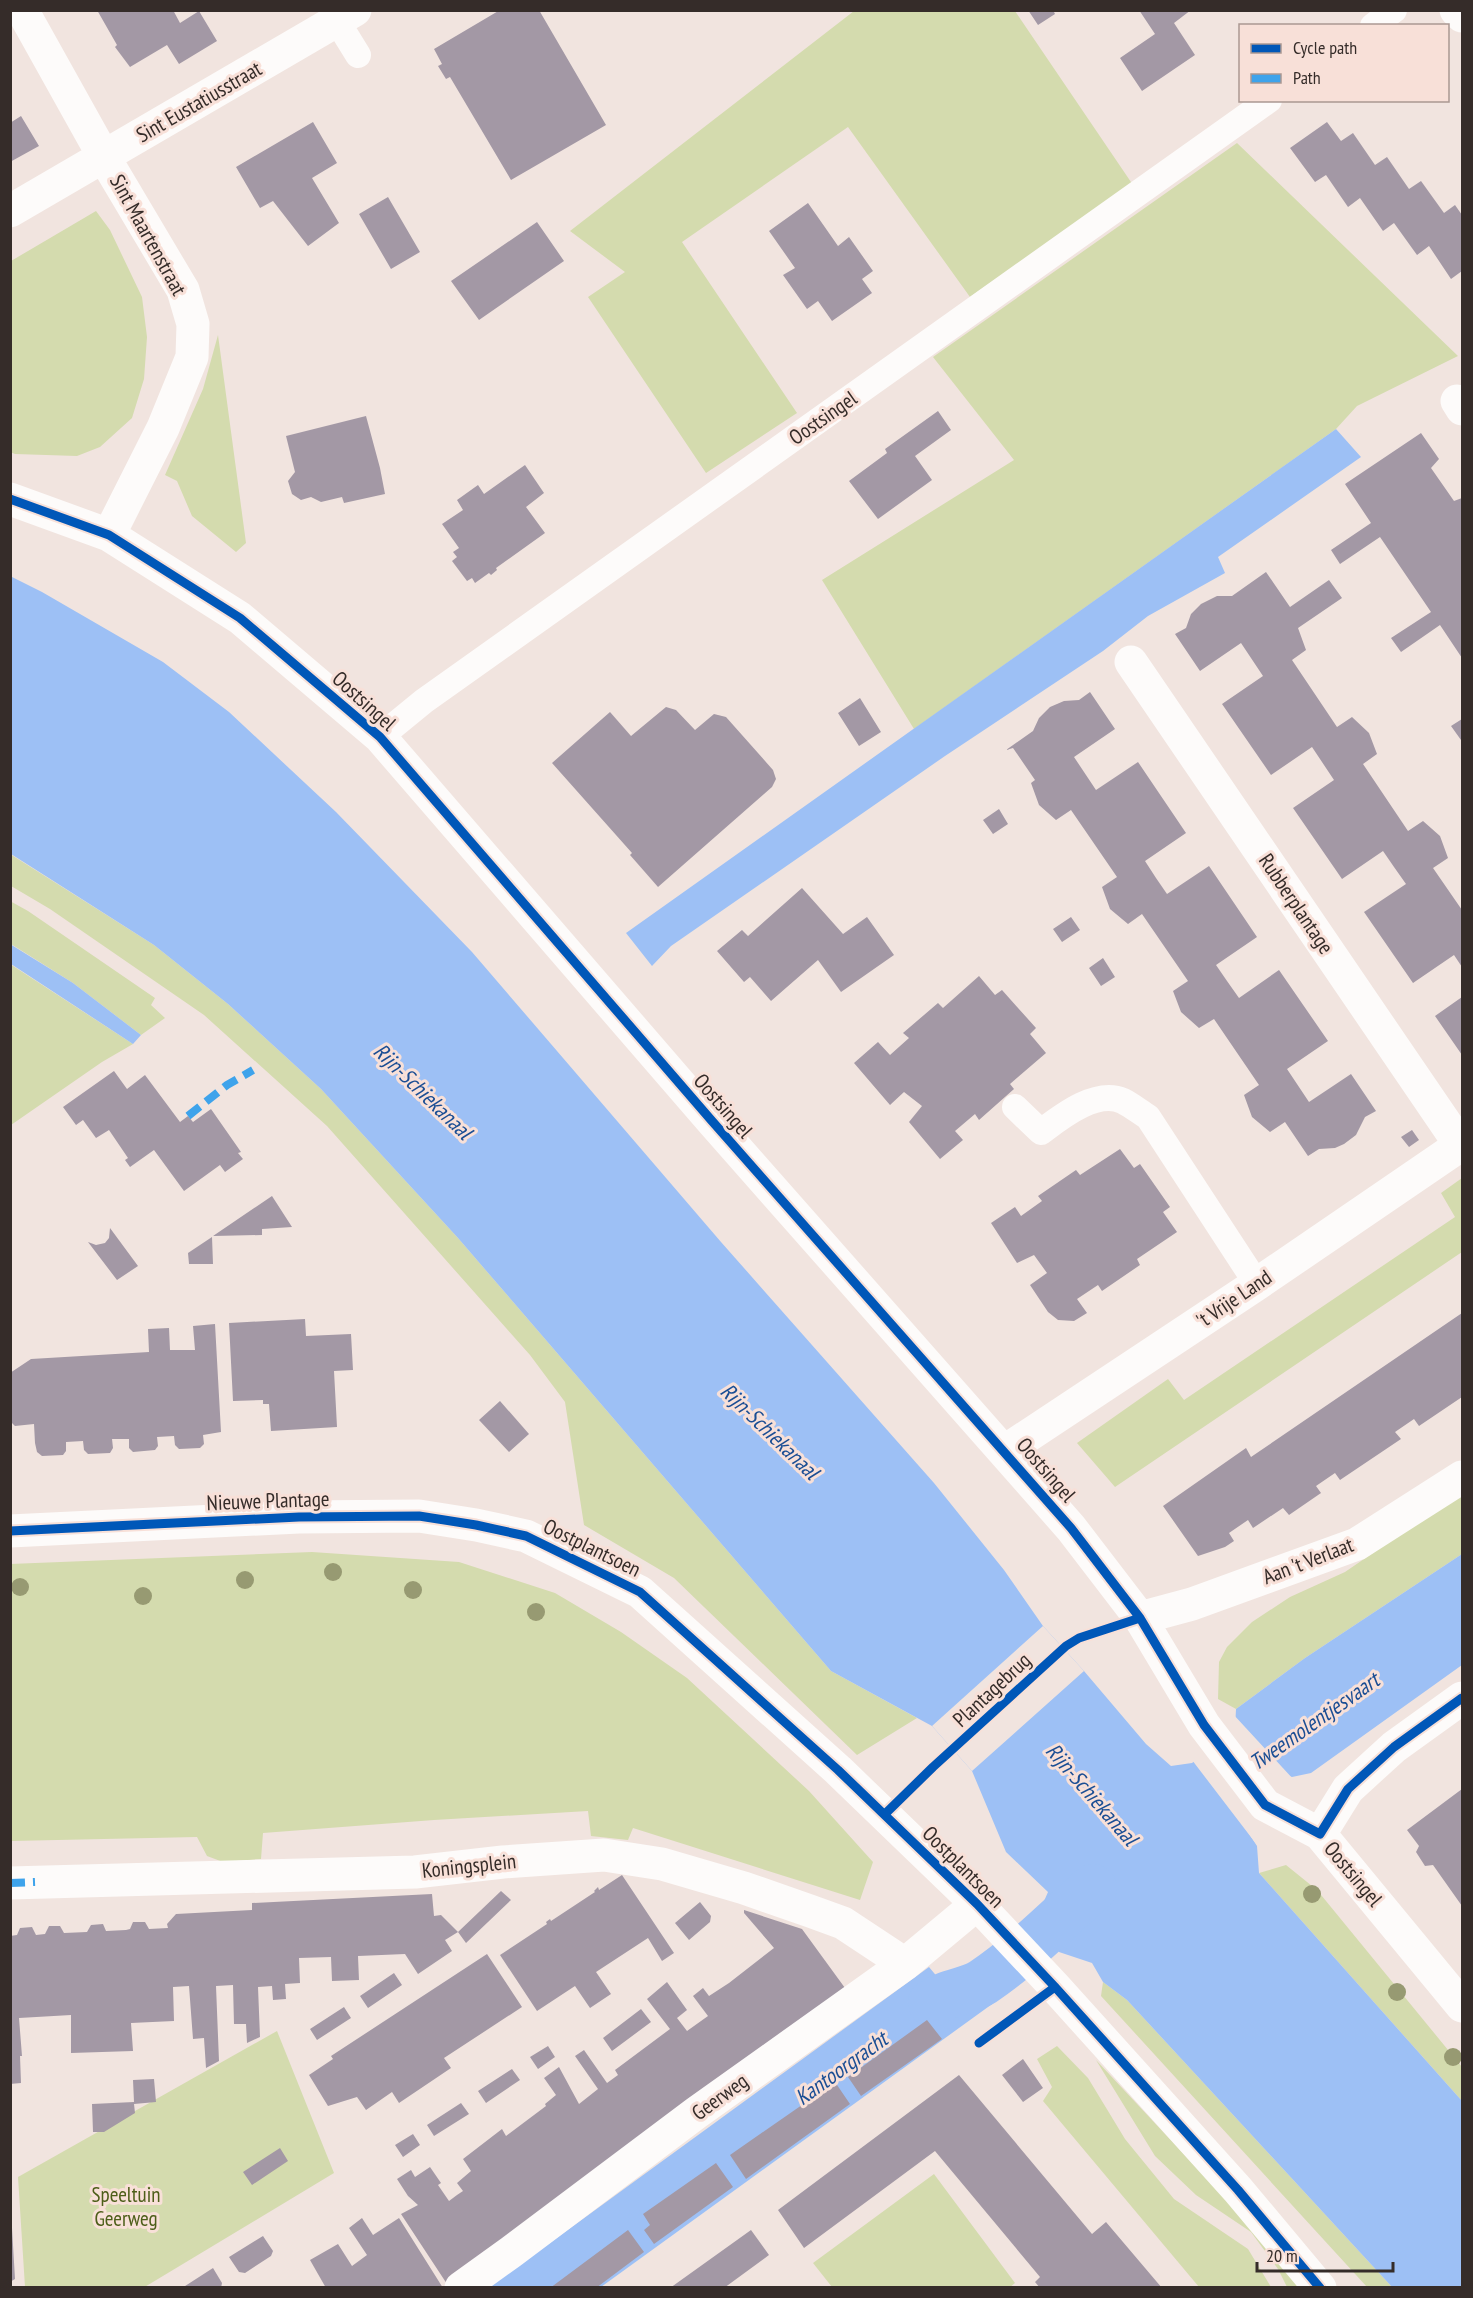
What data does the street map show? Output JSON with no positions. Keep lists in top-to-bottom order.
{
  "streets": {
    "street": [
      "Sint Eustatiusstraat",
      "Sint Maartenstraat",
      "Oostsingel",
      "Rubberplantage",
      "'t Vrije Land",
      "Nieuwe Plantage",
      "Oostplantsoen",
      "Aan 't Verlaat",
      "Koningsplein",
      "Geerweg"
    ],
    "cycle path": ["Plantagebrug"]
  },
  "crossings": [
    ["Sint Eustatiusstraat", "Sint Maartenstraat"],
    ["Sint Maartenstraat", "Oostsingel"],
    ["Oostsingel", "'t Vrije Land"],
    ["Oostsingel", "Aan 't Verlaat"],
    ["Rubberplantage", "'t Vrije Land"],
    ["Nieuwe Plantage", "Oostplantsoen"],
    ["Oostplantsoen", "Geerweg"],
    ["Koningsplein", "Geerweg"]
  ],
  "water": ["Rijn-Schiekanaal", "Tweemolentjesvaart", "Kantoorgracht"],
  "parks": ["Speeltuin Geerweg"],
  "legend": ["Cycle path", "Path"],
  "scale_bar": "20 m"
}
